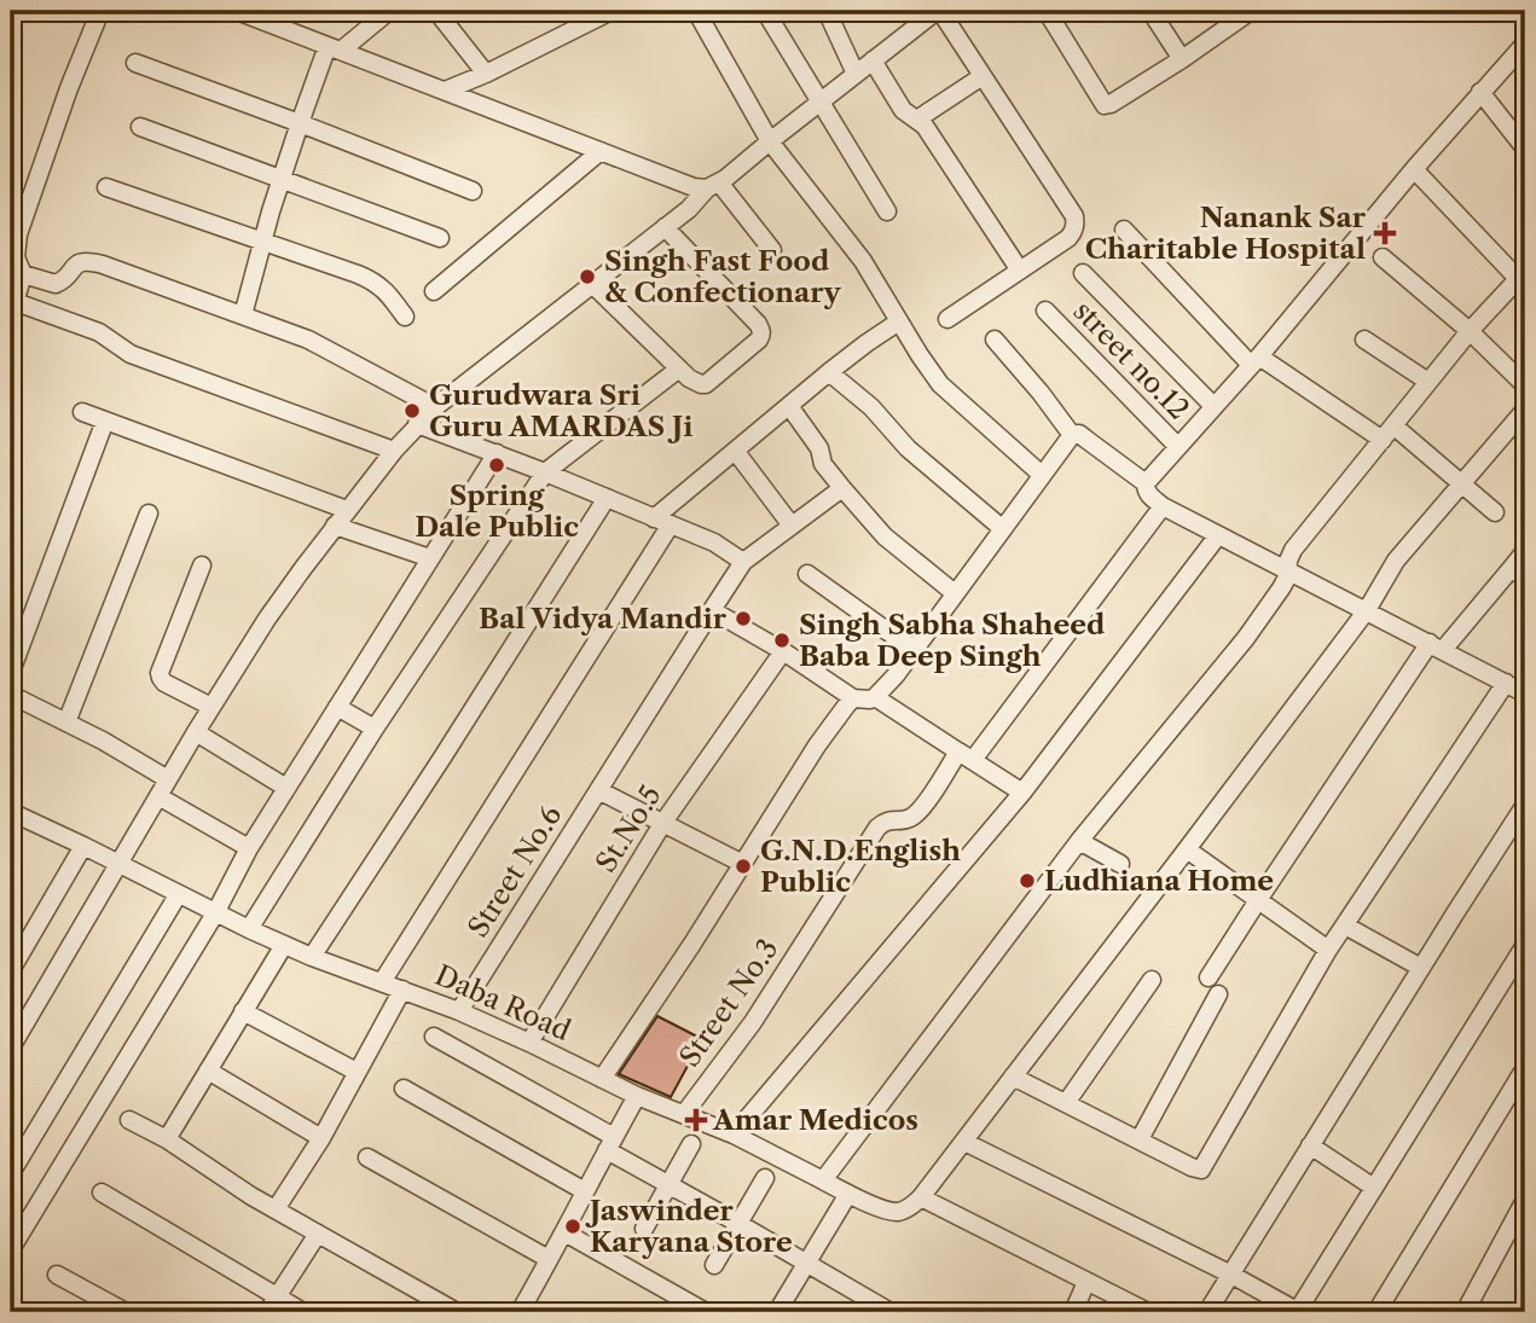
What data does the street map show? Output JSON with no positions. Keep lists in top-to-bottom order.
{
  "streets": {
    "street": [
      "street no.12",
      "St.No.5",
      "Street No.6",
      "Daba Road",
      "Street No.3"
    ]
  },
  "crossings": [
    ["St.No.5", "Daba Road"],
    ["Street No.6", "Daba Road"],
    ["Daba Road", "Street No.3"]
  ],
  "places": {
    "health": ["Nanank Sar Charitable Hospital", "Amar Medicos"],
    "other": [
      "Singh Fast Food & Confectionary",
      "Gurudwara Sri Guru AMARDAS Ji",
      "Spring Dale Public",
      "Bal Vidya Mandir",
      "Singh Sabha Shaheed Baba Deep Singh",
      "G.N.D.English Public",
      "Ludhiana Home",
      "Jaswinder Karyana Store"
    ]
  }
}
